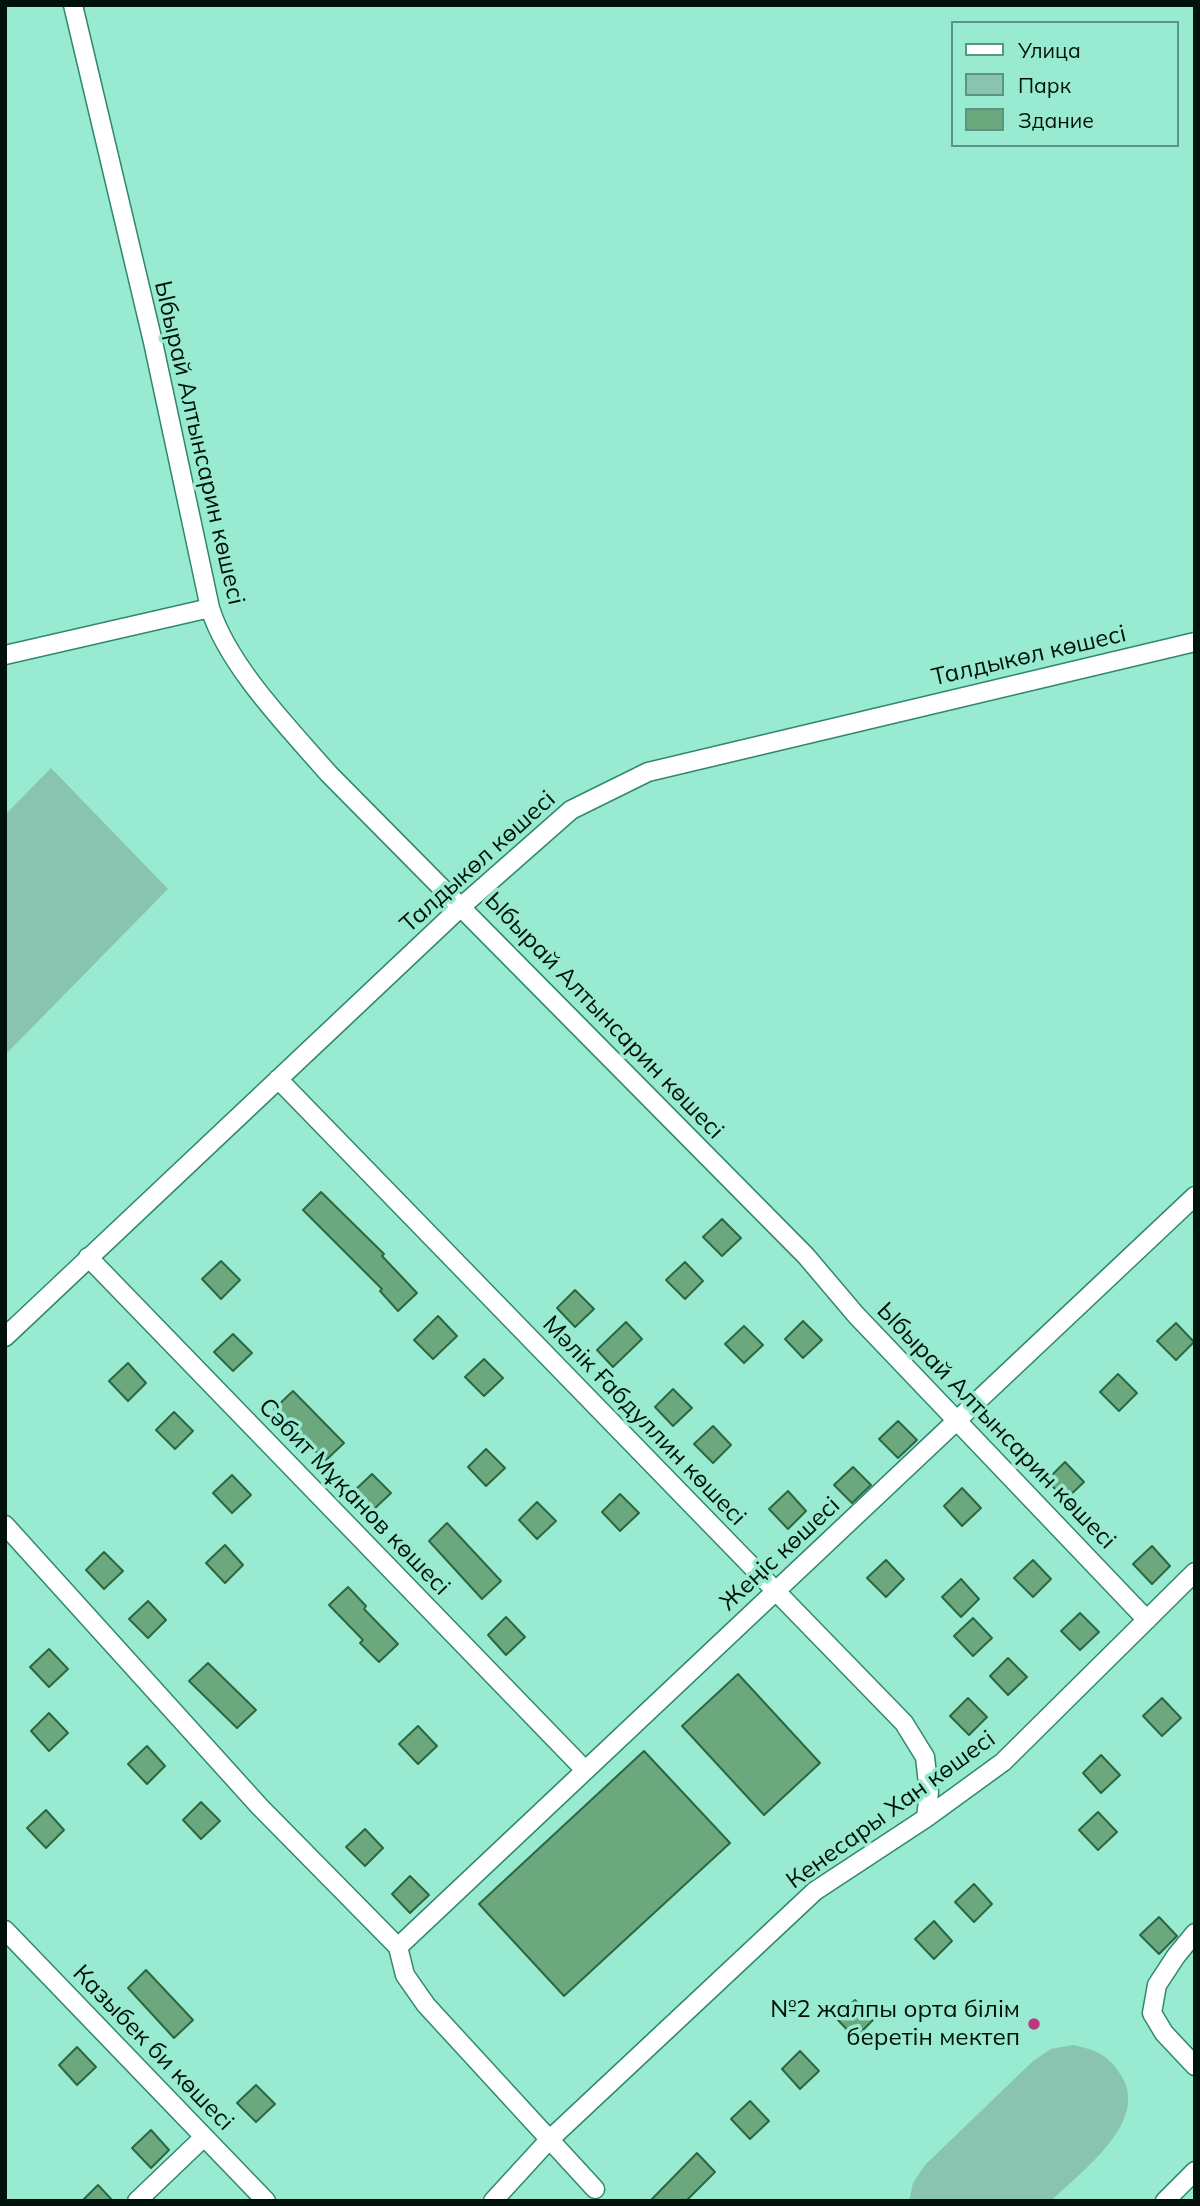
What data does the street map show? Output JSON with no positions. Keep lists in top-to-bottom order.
{
  "streets": {
    "street": [
      "Ыбырай Алтынсарин көшесі",
      "Талдыкөл көшесі",
      "Мәлік Ғабдуллин көшесі",
      "Сәбит Мұқанов көшесі",
      "Жеңіс көшесі",
      "Кенесары Хан көшесі",
      "Казыбек би көшесі"
    ]
  },
  "crossings": [
    ["Ыбырай Алтынсарин көшесі", "Талдыкөл көшесі"],
    ["Ыбырай Алтынсарин көшесі", "Жеңіс көшесі"],
    ["Ыбырай Алтынсарин көшесі", "Кенесары Хан көшесі"],
    ["Талдыкөл көшесі", "Мәлік Ғабдуллин көшесі"],
    ["Талдыкөл көшесі", "Сәбит Мұқанов көшесі"],
    ["Мәлік Ғабдуллин көшесі", "Жеңіс көшесі"],
    ["Мәлік Ғабдуллин көшесі", "Кенесары Хан көшесі"],
    ["Сәбит Мұқанов көшесі", "Жеңіс көшесі"]
  ],
  "places": ["№2 жалпы орта білім беретін мектеп"],
  "legend": ["Улица", "Парк", "Здание"]
}
